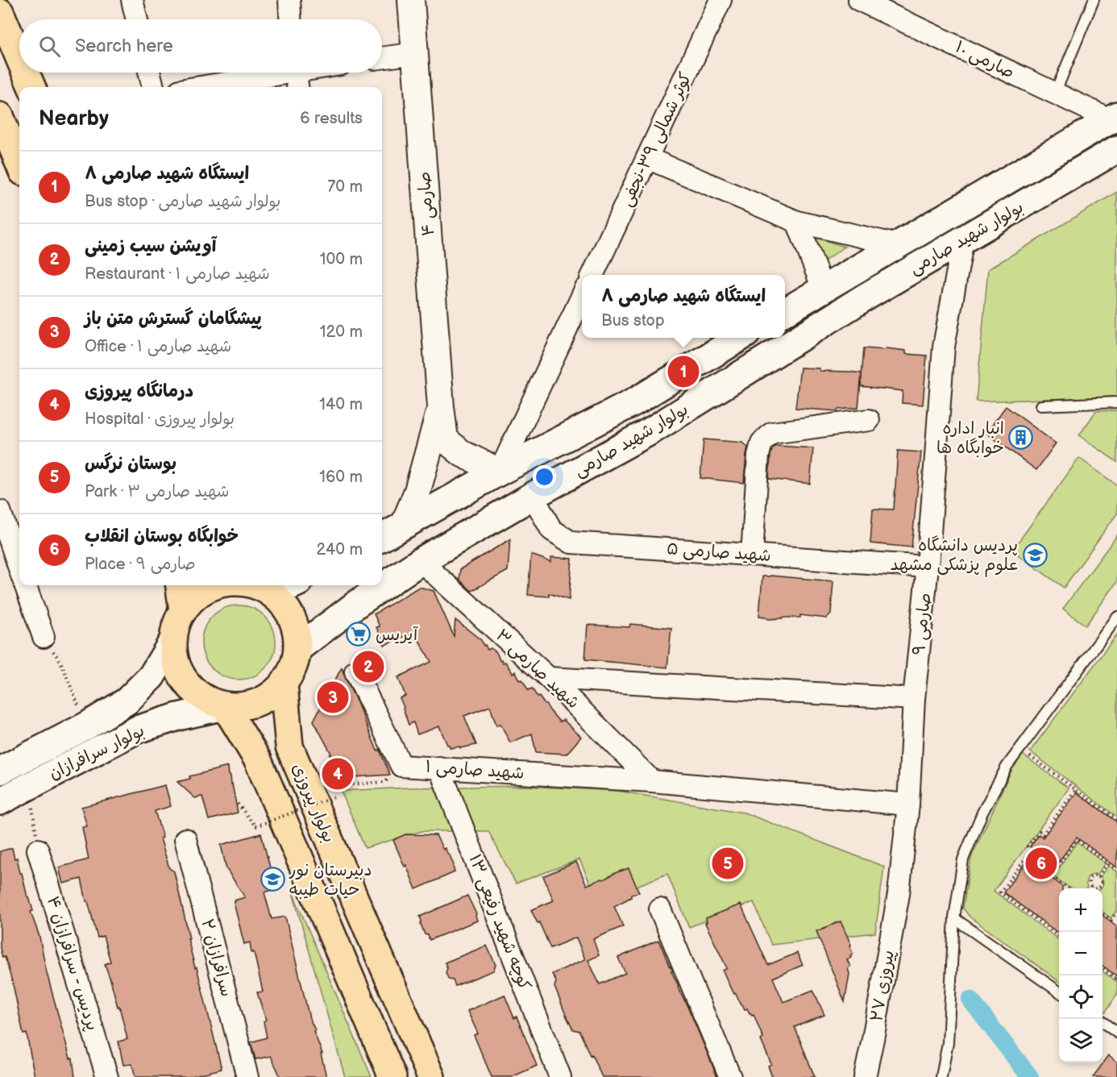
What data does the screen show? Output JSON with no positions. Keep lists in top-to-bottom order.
{
  "streets": {
    "main road": ["بولوار شهید صارمی", "بولوار سرافرازان", "بولوار پیروزی"],
    "street": [
      "صارمی ۱۰",
      "کوثر شمالی ۳۹-نجفی",
      "صارمی ۴",
      "شهید صارمی ۵",
      "صارمی ۹",
      "شهید صارمی ۳",
      "شهید صارمی ۱",
      "کوچه شهید رفیعی ۱۳",
      "سرافرازان ۲",
      "پردیس - سرافرازان ۴",
      "پیروزی ۲۷"
    ]
  },
  "crossings": [
    ["صارمی ۱۰", "بولوار شهید صارمی"],
    ["صارمی ۴", "بولوار شهید صارمی"],
    ["بولوار شهید صارمی", "شهید صارمی ۵"],
    ["بولوار شهید صارمی", "صارمی ۹"],
    ["بولوار شهید صارمی", "شهید صارمی ۳"],
    ["شهید صارمی ۵", "صارمی ۹"],
    ["صارمی ۹", "شهید صارمی ۱"],
    ["صارمی ۹", "پیروزی ۲۷"],
    ["شهید صارمی ۳", "شهید صارمی ۱"],
    ["بولوار سرافرازان", "بولوار پیروزی"],
    ["شهید صارمی ۱", "کوچه شهید رفیعی ۱۳"]
  ],
  "places": {
    "building": ["انبار اداره خوابگاه ها"],
    "school or university": ["پردیس دانشگاه علوم پزشکی مشهد", "دبیرستان نور حیات طیبه"],
    "supermarket": ["آیریس"]
  },
  "page": {
    "search": "Search here",
    "heading": ["Nearby", "6 results"],
    "list": [
      {
        "mark": "1",
        "name": "ایستگاه شهید صارمی ۸",
        "note": "Bus stop · بولوار شهید صارمی",
        "value": "70 m"
      },
      {
        "mark": "2",
        "name": "آویشن سیب زمینی",
        "note": "Restaurant · شهید صارمی ۱",
        "value": "100 m"
      },
      {
        "mark": "3",
        "name": "پیشگامان گسترش متن باز",
        "note": "Office · شهید صارمی ۱",
        "value": "120 m"
      },
      {
        "mark": "4",
        "name": "درمانگاه پیروزی",
        "note": "Hospital · بولوار پیروزی",
        "value": "140 m"
      },
      {
        "mark": "5",
        "name": "بوستان نرگس",
        "note": "Park · شهید صارمی ۳",
        "value": "160 m"
      },
      {
        "mark": "6",
        "name": "خوابگاه بوستان انقلاب",
        "note": "Place · صارمی ۹",
        "value": "240 m"
      }
    ],
    "popup": ["ایستگاه شهید صارمی ۸", "Bus stop"],
    "pins": [
      "1",
      "2",
      "3",
      "4",
      "5",
      "6"
    ],
    "map_buttons": ["+", "−"]
  }
}
